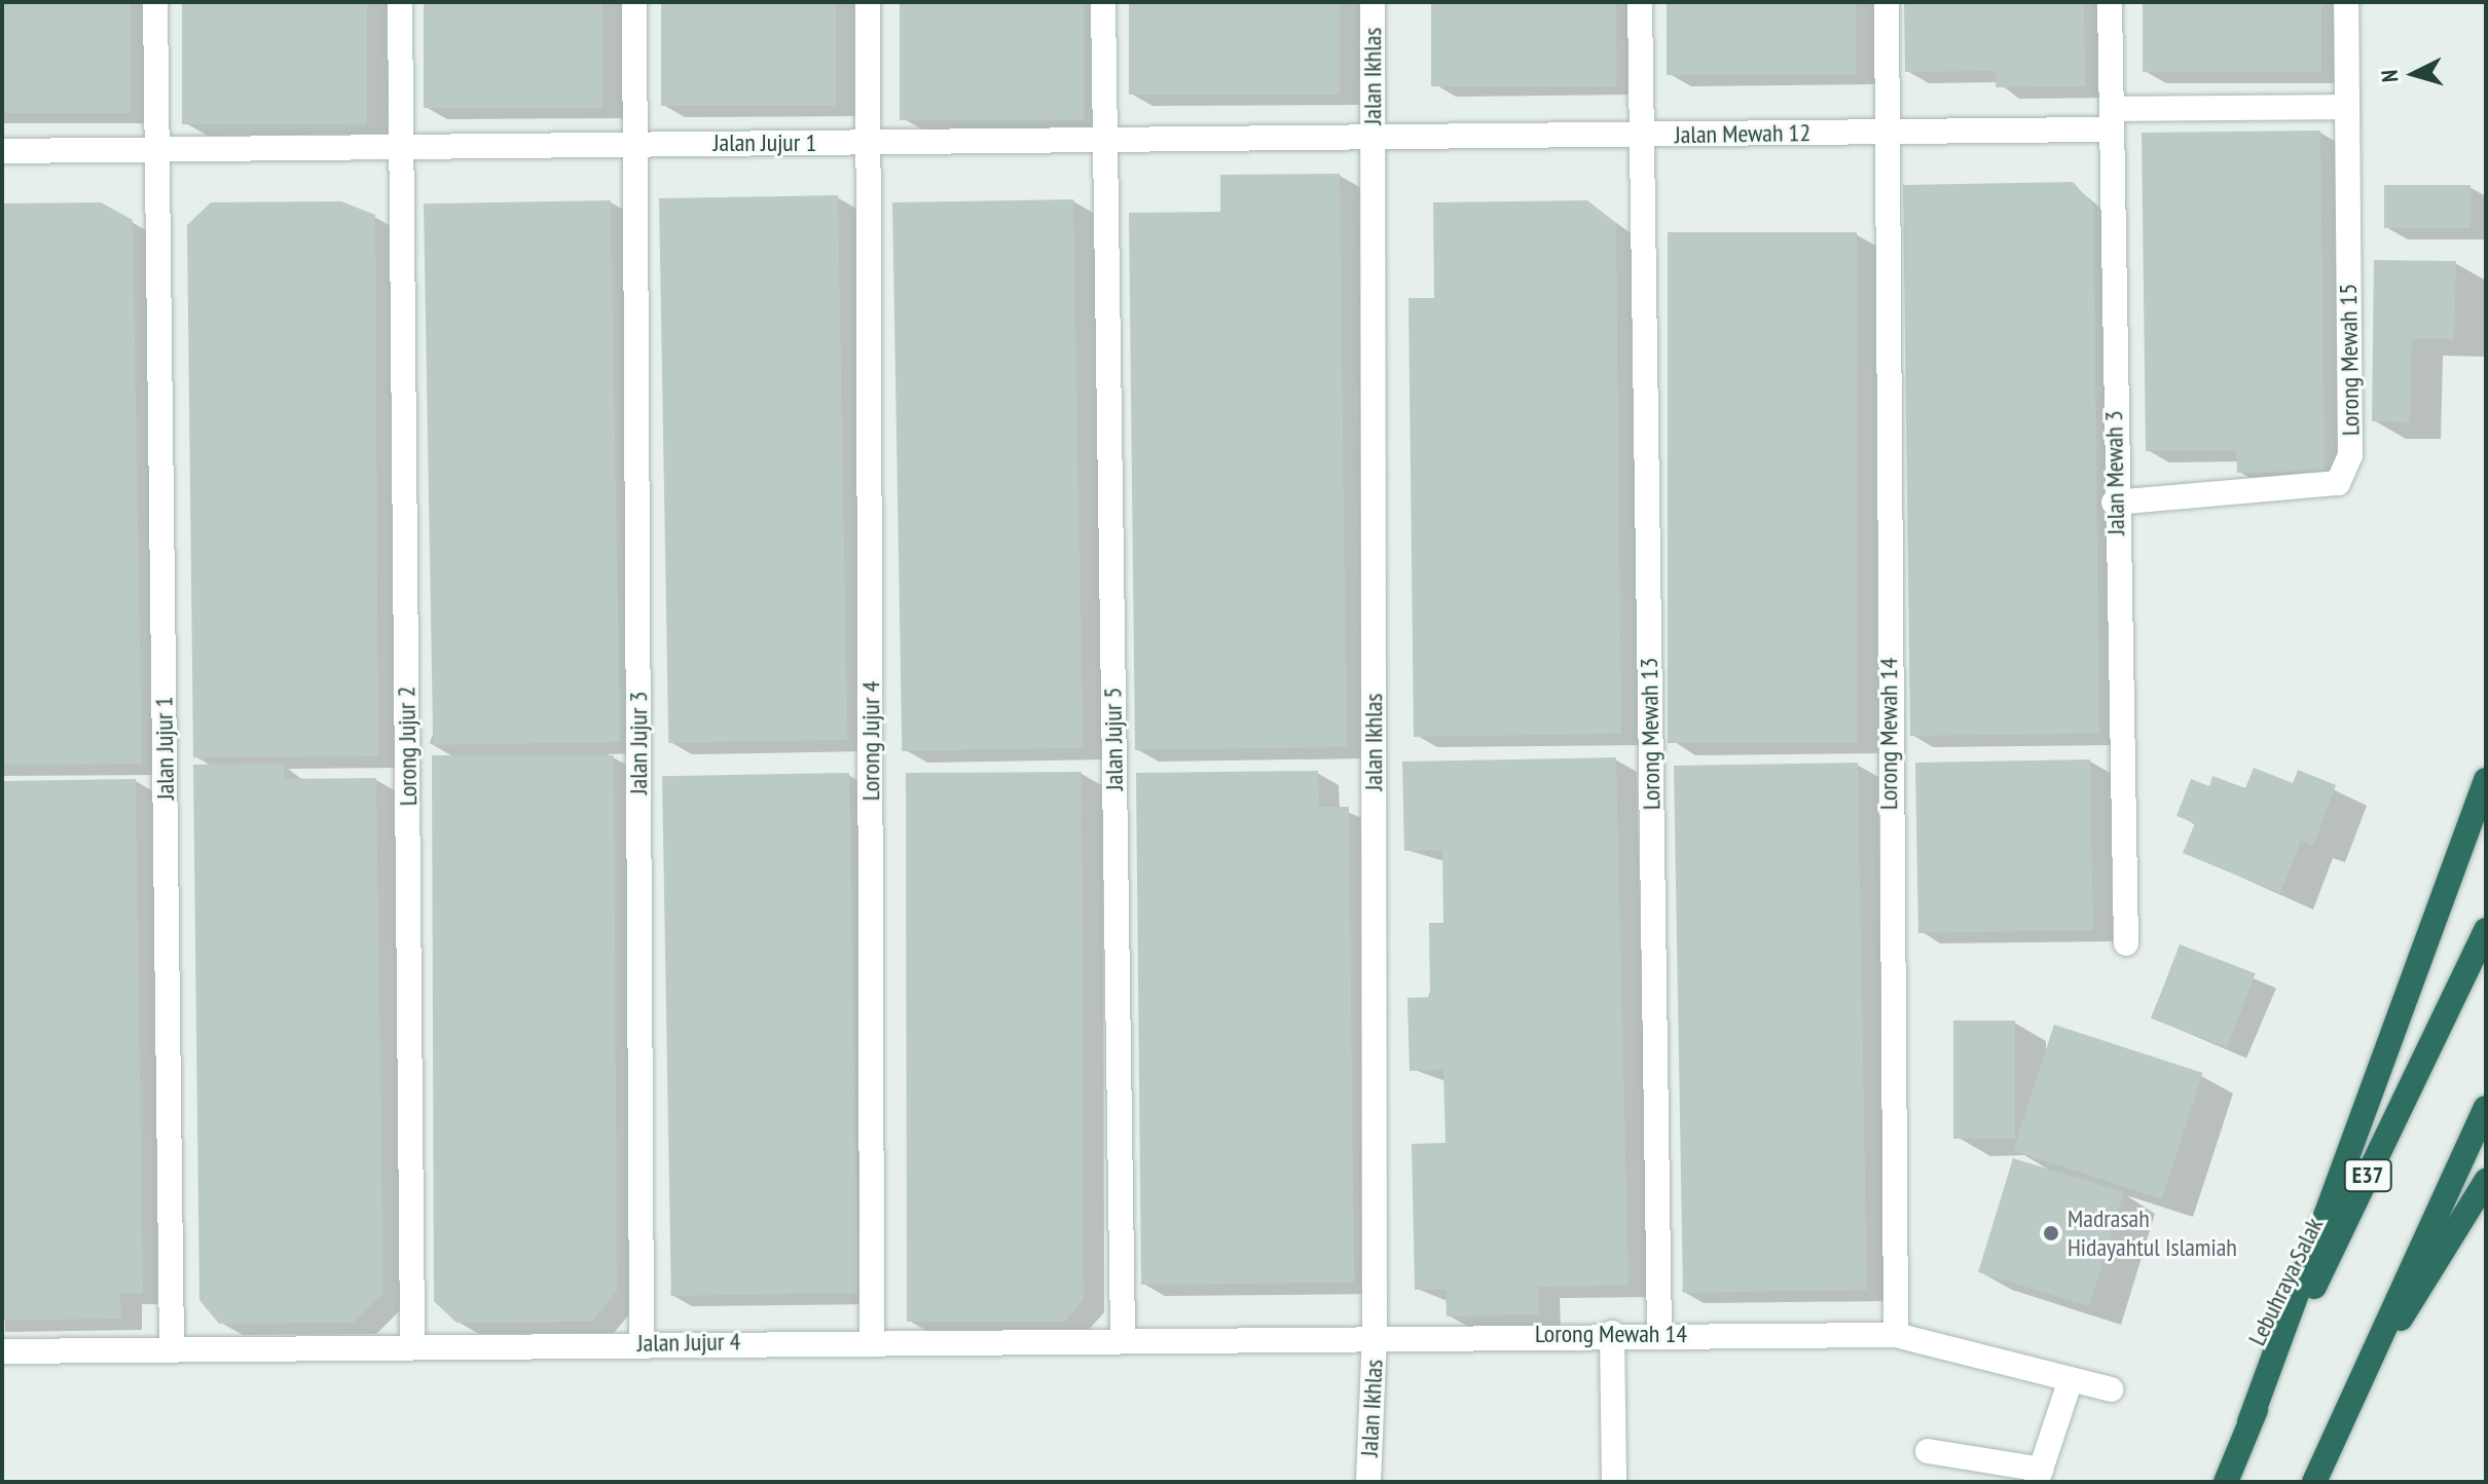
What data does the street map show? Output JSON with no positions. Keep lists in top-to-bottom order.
{
  "streets": {
    "highway": ["E37", "Lebuhraya Salak"],
    "street": [
      "Jalan Ikhlas",
      "Jalan Mewah 12",
      "Jalan Jujur 1",
      "Lorong Mewah 15",
      "Jalan Mewah 3",
      "Lorong Mewah 13",
      "Lorong Mewah 14",
      "Jalan Jujur 5",
      "Lorong Jujur 4",
      "Jalan Jujur 3",
      "Lorong Jujur 2",
      "Jalan Jujur 4"
    ]
  },
  "crossings": [
    ["Jalan Ikhlas", "Jalan Mewah 12"],
    ["Jalan Ikhlas", "Jalan Jujur 1"],
    ["Jalan Ikhlas", "Lorong Mewah 14"],
    ["Jalan Ikhlas", "Jalan Jujur 4"],
    ["Jalan Mewah 12", "Jalan Jujur 1"],
    ["Jalan Mewah 12", "Lorong Mewah 15"],
    ["Jalan Mewah 12", "Jalan Mewah 3"],
    ["Jalan Mewah 12", "Lorong Mewah 13"],
    ["Jalan Mewah 12", "Lorong Mewah 14"],
    ["Jalan Jujur 1", "Jalan Jujur 5"],
    ["Jalan Jujur 1", "Lorong Jujur 4"],
    ["Jalan Jujur 1", "Jalan Jujur 3"],
    ["Jalan Jujur 1", "Lorong Jujur 2"],
    ["Jalan Jujur 1", "Jalan Jujur 4"],
    ["Lorong Mewah 15", "Jalan Mewah 3"],
    ["Lorong Mewah 13", "Lorong Mewah 14"],
    ["Lorong Mewah 14", "Jalan Jujur 4"],
    ["Jalan Jujur 5", "Jalan Jujur 4"],
    ["Lorong Jujur 4", "Jalan Jujur 4"],
    ["Jalan Jujur 3", "Jalan Jujur 4"],
    ["Lorong Jujur 2", "Jalan Jujur 4"]
  ],
  "places": ["Madrasah Hidayahtul Islamiah"],
  "north": "left"
}
